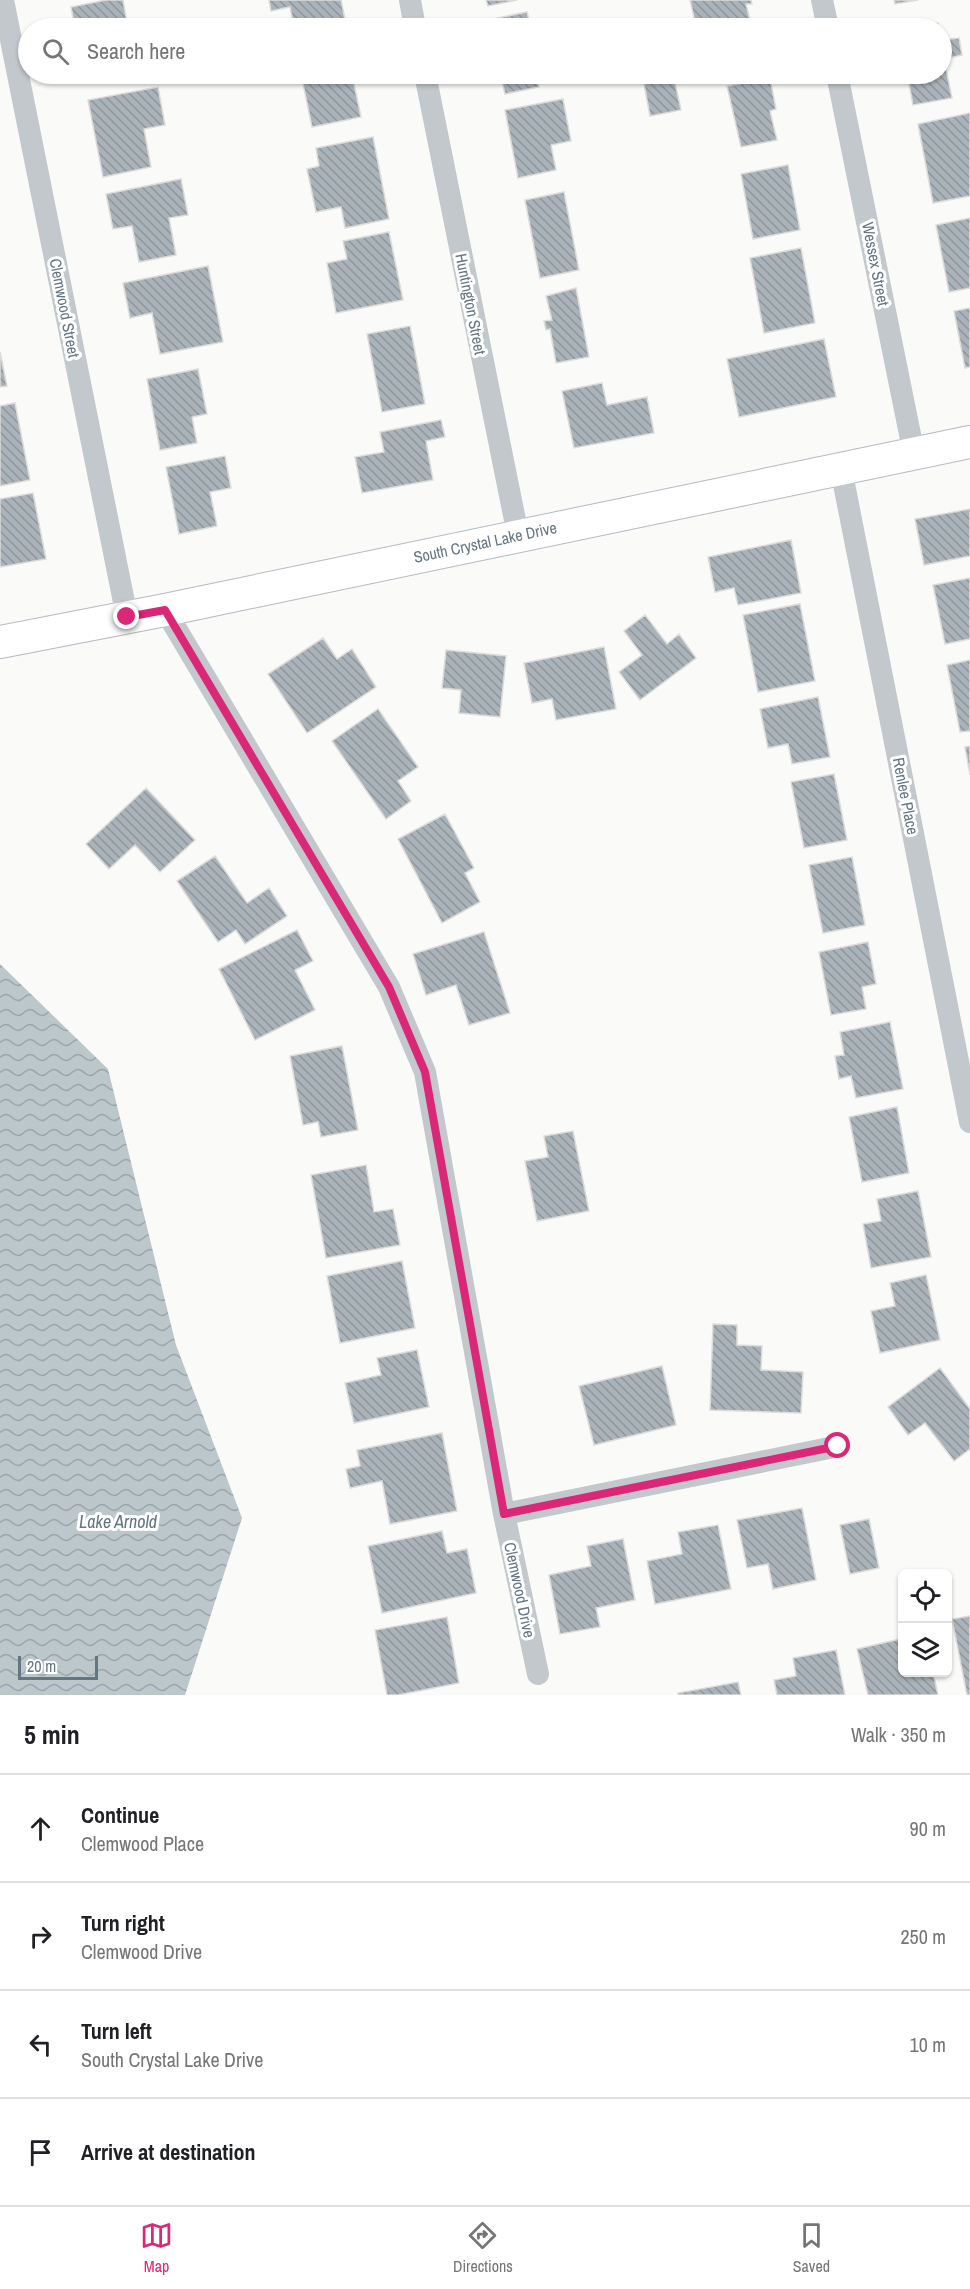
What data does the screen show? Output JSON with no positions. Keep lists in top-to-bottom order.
{
  "streets": {
    "street": [
      "Wessex Street",
      "Huntington Street",
      "Clemwood Street",
      "South Crystal Lake Drive",
      "Renlee Place",
      "Clemwood Drive"
    ]
  },
  "crossings": [
    ["Wessex Street", "South Crystal Lake Drive"],
    ["Huntington Street", "South Crystal Lake Drive"],
    ["Clemwood Street", "South Crystal Lake Drive"],
    ["South Crystal Lake Drive", "Renlee Place"],
    ["South Crystal Lake Drive", "Clemwood Drive"]
  ],
  "water": ["Lake Arnold"],
  "scale_bar": "20 m",
  "page": {
    "search": "Search here",
    "scale": "20 m",
    "heading": ["5 min", "Walk · 350 m"],
    "list": [
      ["Continue", "Clemwood Place", "90 m"],
      ["Turn right", "Clemwood Drive", "250 m"],
      ["Turn left", "South Crystal Lake Drive", "10 m"],
      "Arrive at destination"
    ],
    "nav": ["Map", "Directions", "Saved"]
  }
}
